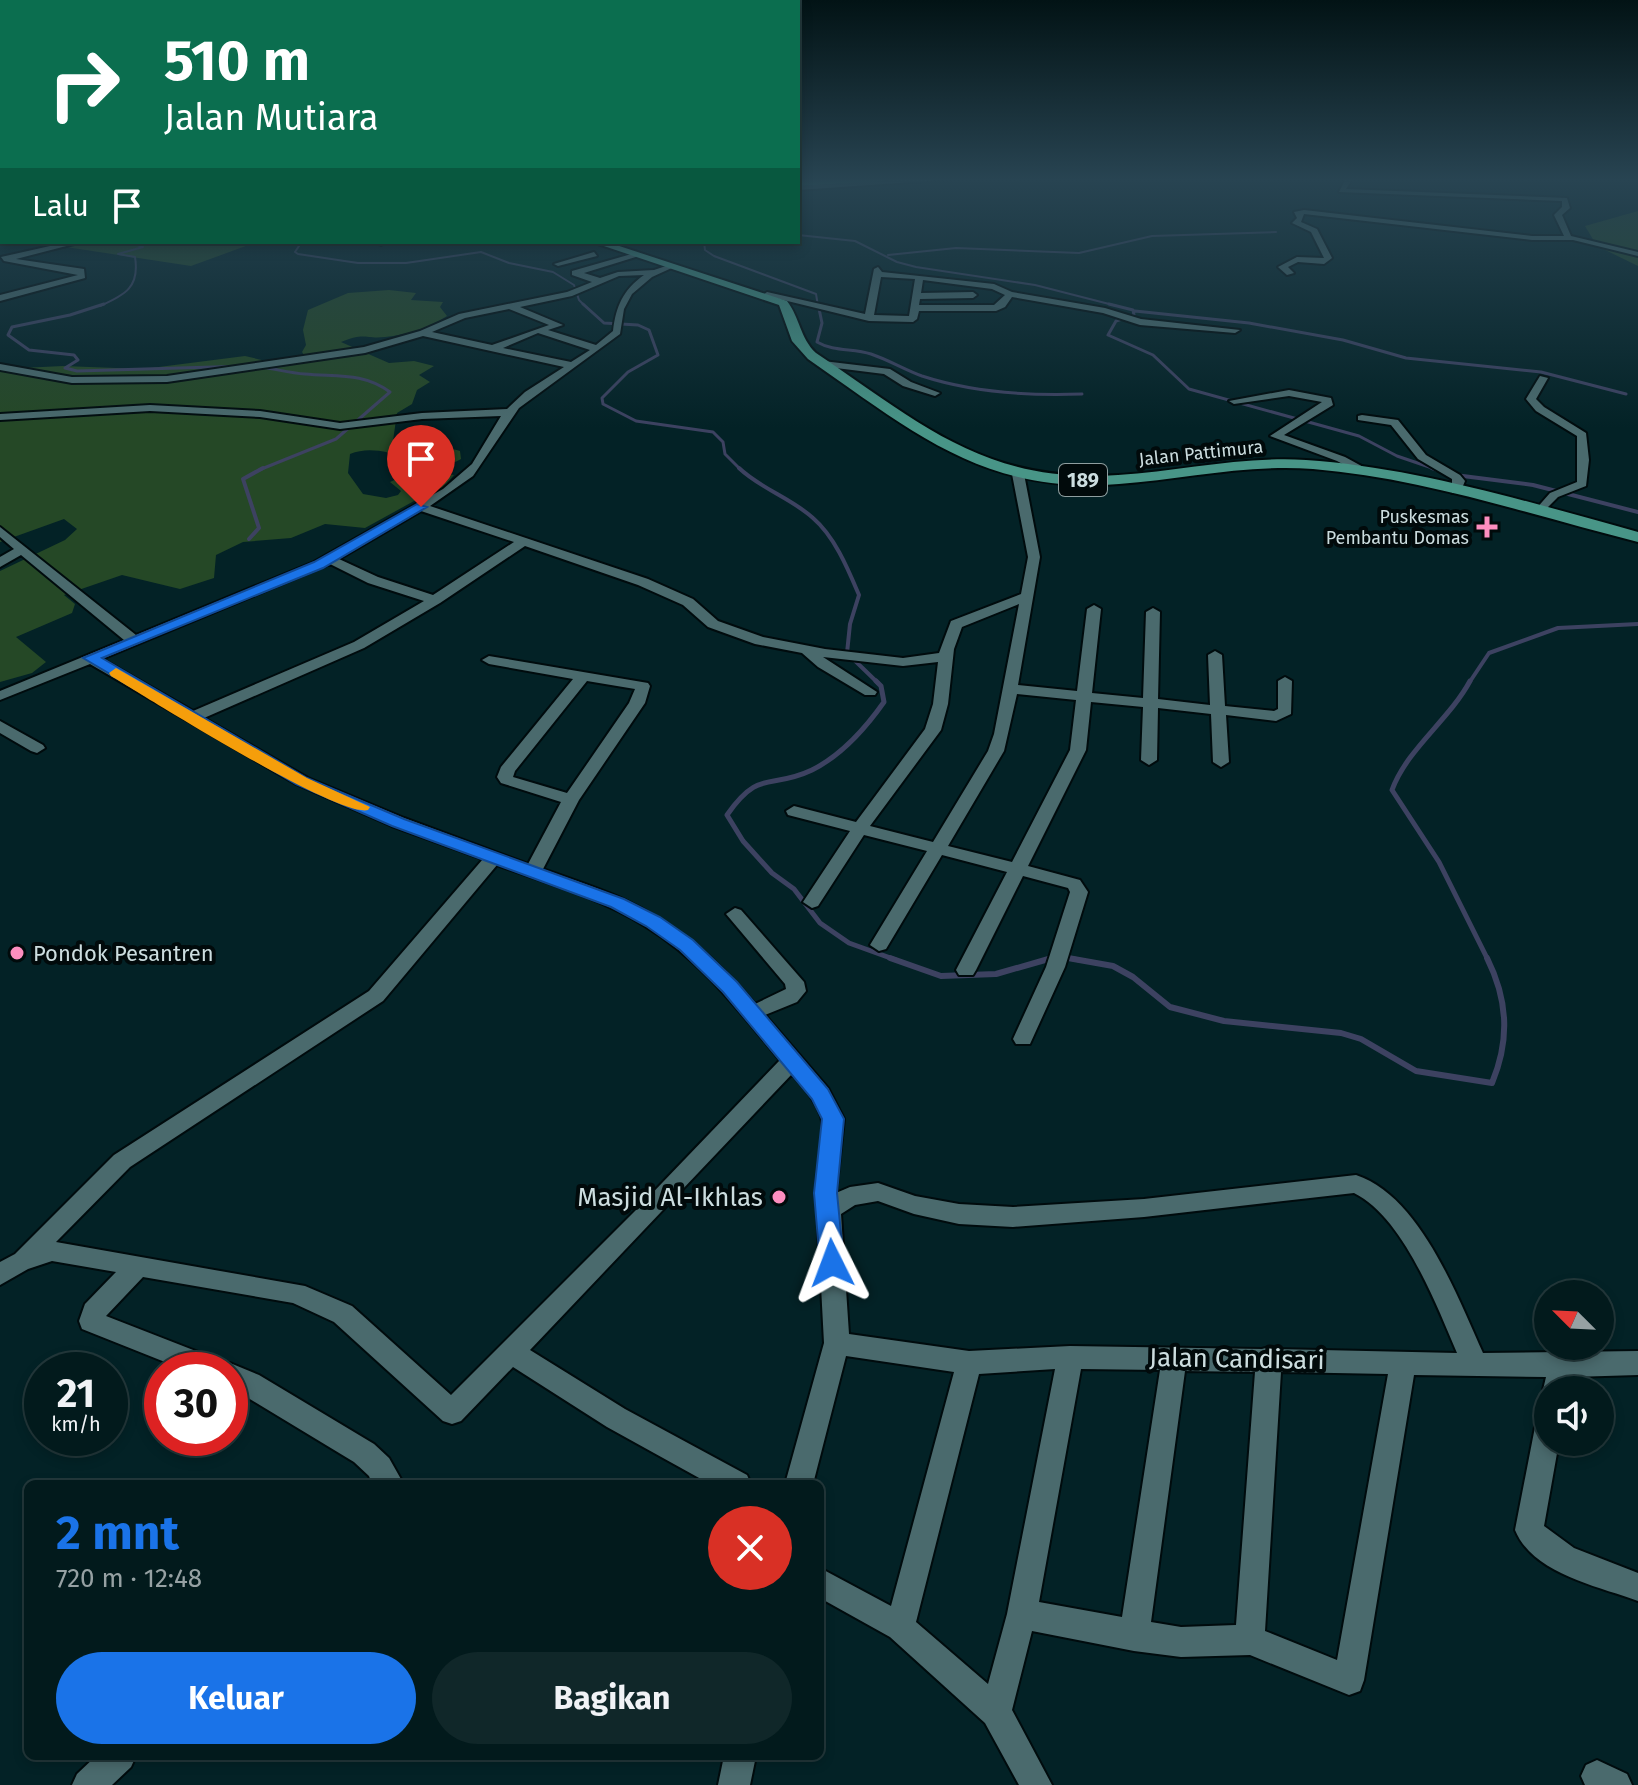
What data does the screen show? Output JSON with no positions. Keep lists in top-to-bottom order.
{
  "streets": {
    "main road": ["Jalan Pattimura", "189"],
    "street": ["Jalan Candisari"]
  },
  "places": {
    "health": ["Puskesmas Pembantu Domas"],
    "other": ["Pondok Pesantren", "Masjid Al-Ikhlas"]
  },
  "north": "top left",
  "page": {
    "turn": ["510 m", "Jalan Mutiara"],
    "then": "Lalu",
    "speed": "21 km/h",
    "limit": "30",
    "heading": ["2 mnt", "720 m · 12:48"],
    "buttons": ["Keluar", "Bagikan"]
  }
}
